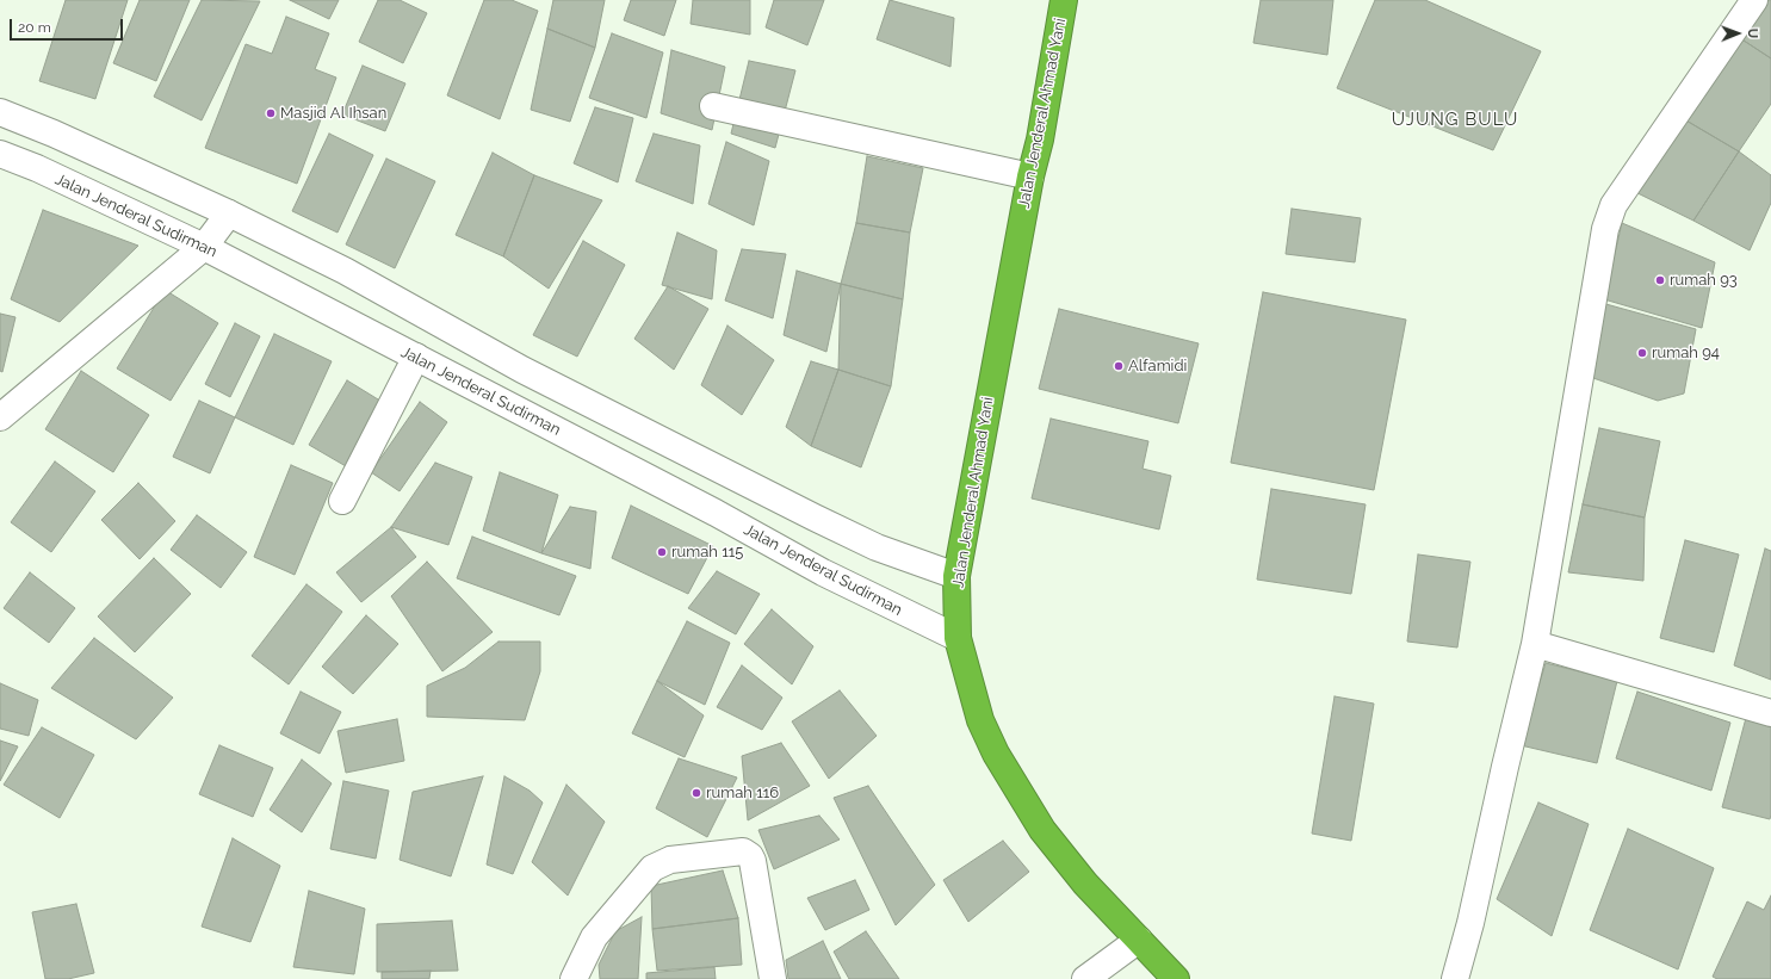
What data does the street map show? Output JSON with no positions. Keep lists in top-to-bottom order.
{
  "streets": {
    "highway": ["Jalan Jenderal Ahmad Yani"],
    "street": ["Jalan Jenderal Sudirman"]
  },
  "crossings": [
    ["Jalan Jenderal Ahmad Yani", "Jalan Jenderal Sudirman"]
  ],
  "districts": ["UJUNG BULU"],
  "places": [
    "Masjid Al Ihsan",
    "rumah 93",
    "rumah 94",
    "Alfamidi",
    "rumah 115",
    "rumah 116"
  ],
  "scale_bar": "20 m",
  "north": "right"
}
